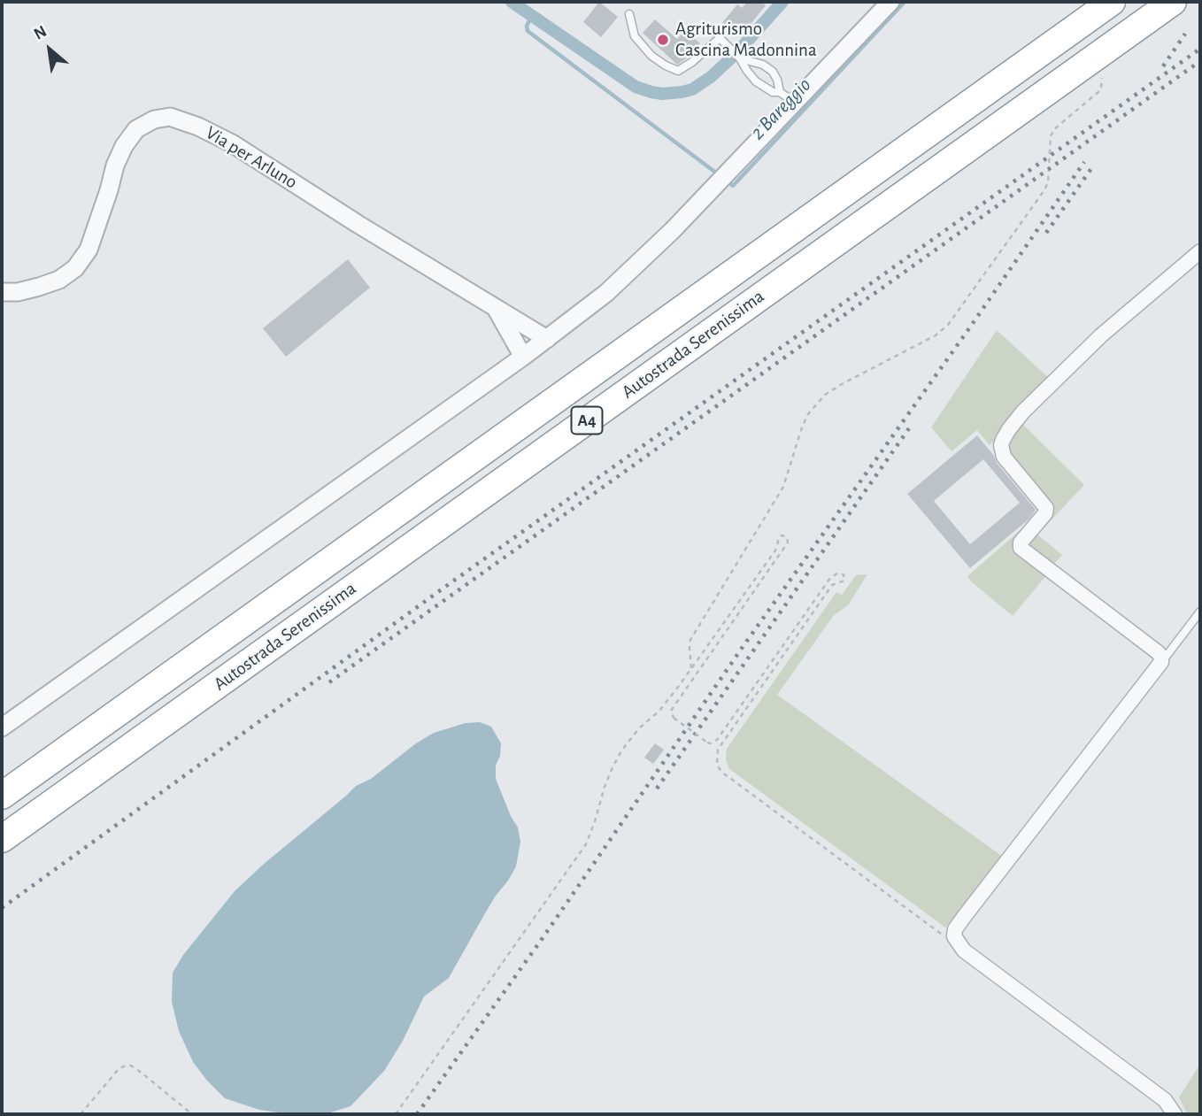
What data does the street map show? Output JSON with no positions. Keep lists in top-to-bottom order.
{
  "streets": {
    "highway": ["Autostrada Serenissima", "A4"],
    "street": ["Via per Arluno"]
  },
  "water": ["2 Bareggio"],
  "places": ["Agriturismo Cascina Madonnina"],
  "north": "top left"
}
